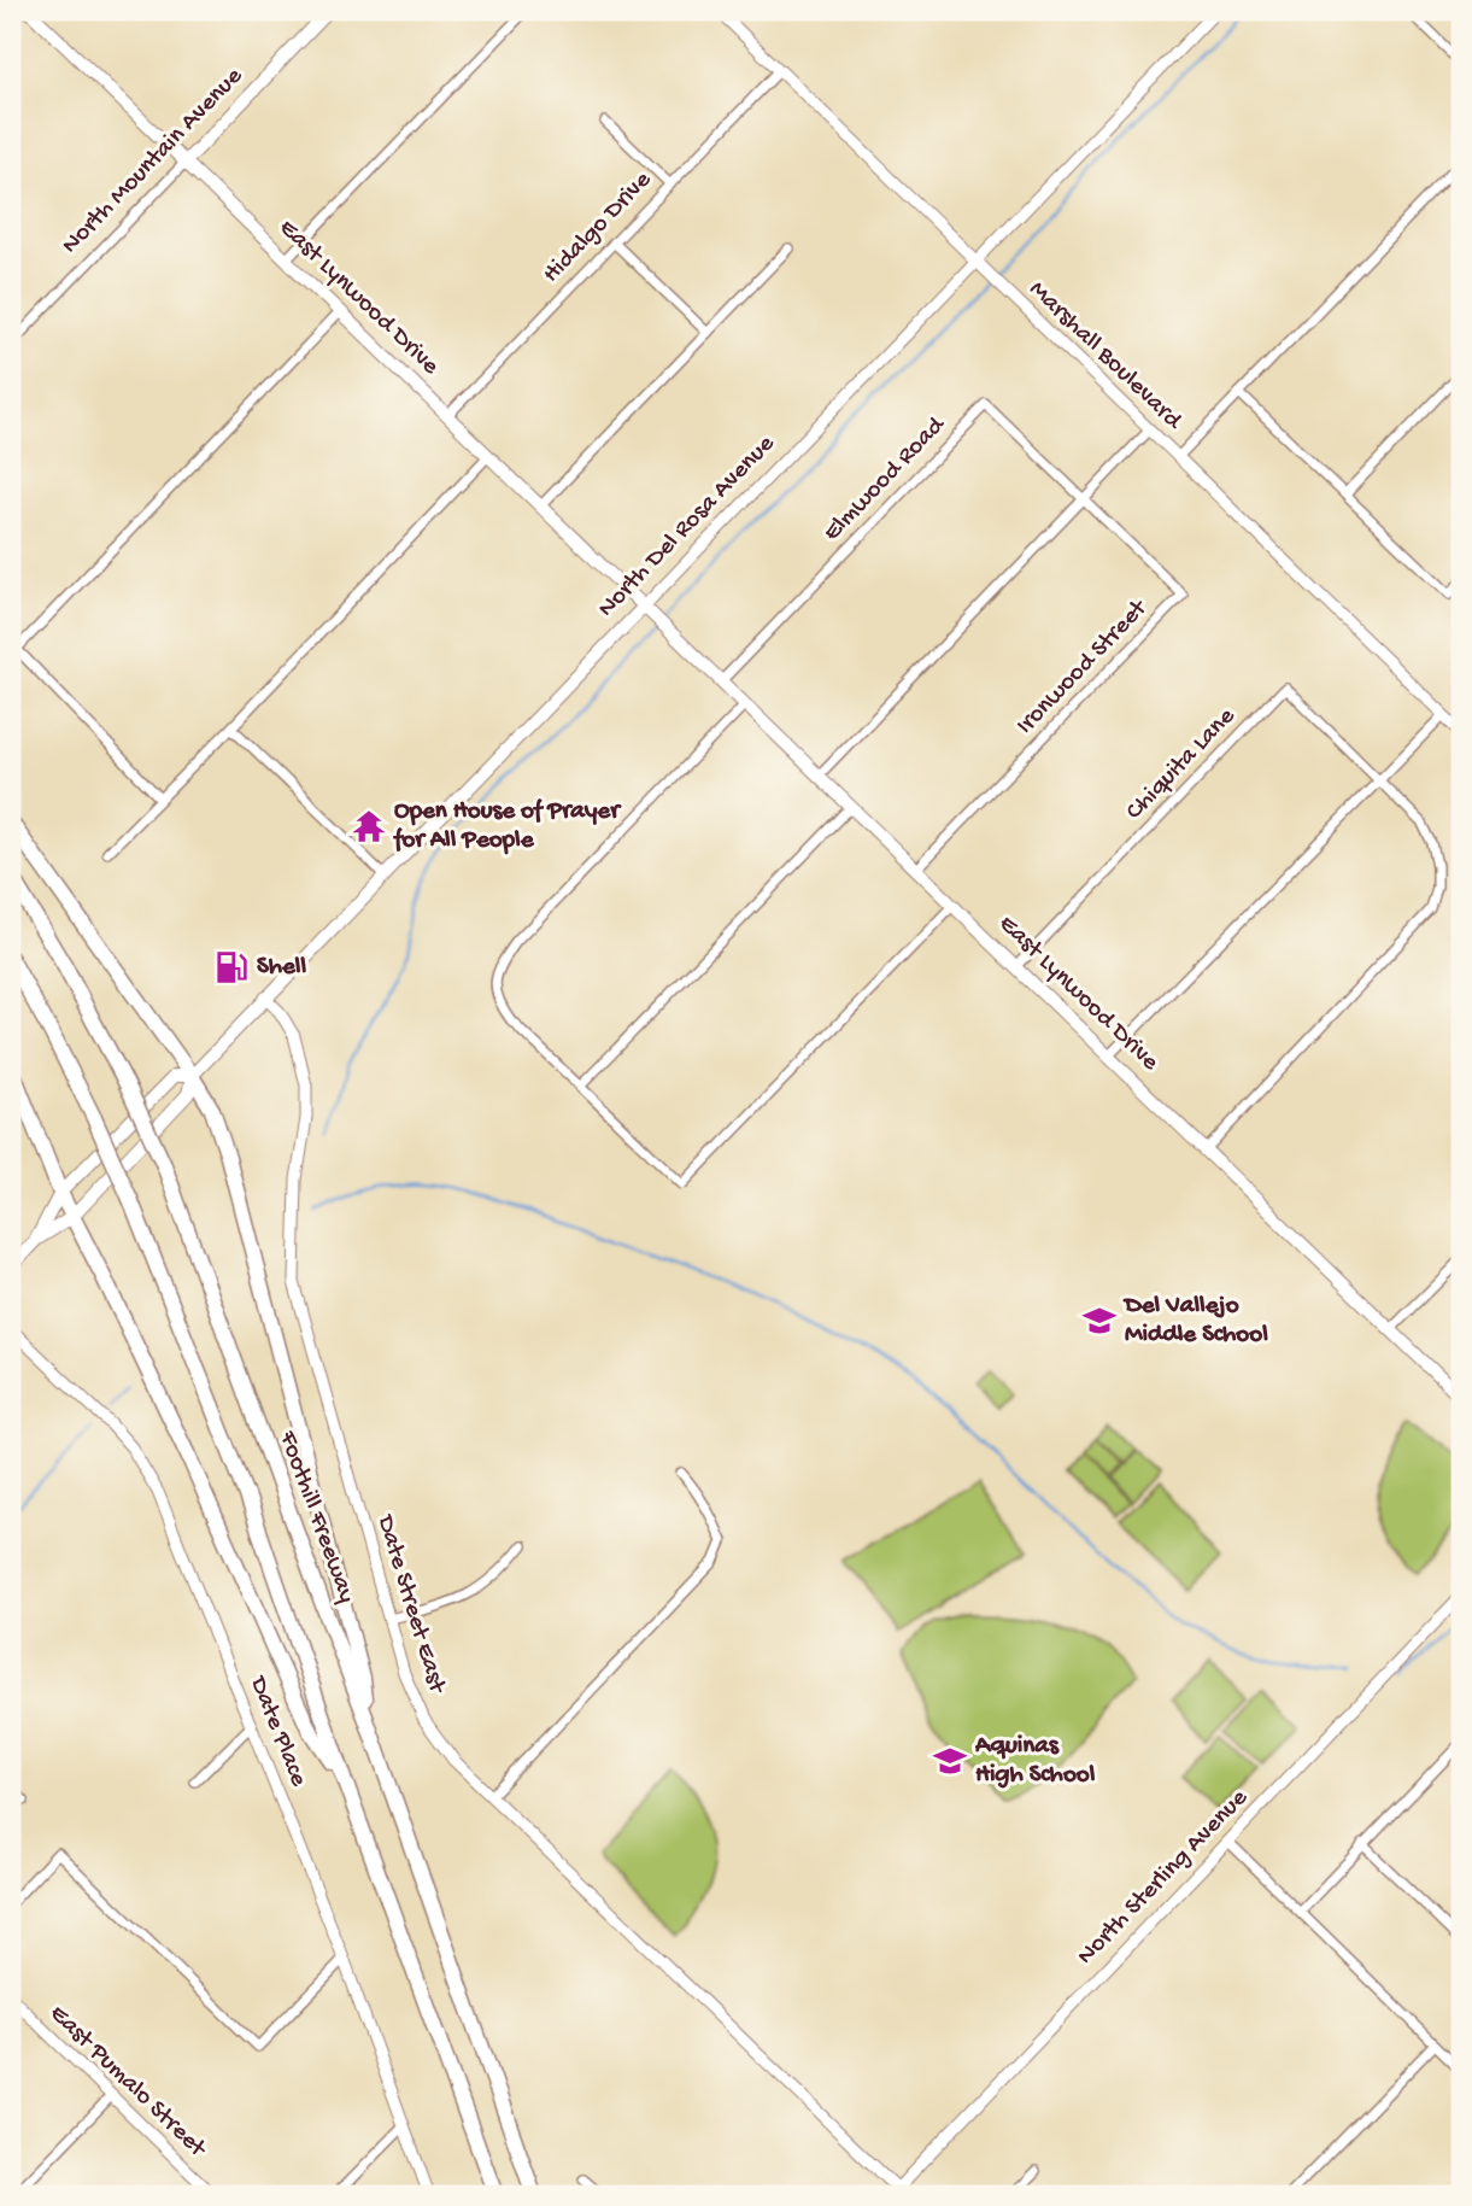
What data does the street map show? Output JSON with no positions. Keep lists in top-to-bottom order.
{
  "streets": {
    "highway": ["Foothill Freeway"],
    "main road": ["North Mountain Avenue", "East Lynwood Drive", "North Del Rosa Avenue"],
    "street": [
      "Hidalgo Drive",
      "Marshall Boulevard",
      "Elmwood Road",
      "Ironwood Street",
      "Chiquita Lane",
      "Date Street East",
      "Date Place",
      "North Sterling Avenue",
      "East Pumalo Street"
    ]
  },
  "crossings": [
    ["North Mountain Avenue", "East Lynwood Drive"],
    ["Hidalgo Drive", "East Lynwood Drive"],
    ["Hidalgo Drive", "Marshall Boulevard"],
    ["East Lynwood Drive", "Elmwood Road"],
    ["East Lynwood Drive", "North Del Rosa Avenue"],
    ["East Lynwood Drive", "Ironwood Street"],
    ["East Lynwood Drive", "Chiquita Lane"],
    ["Marshall Boulevard", "North Del Rosa Avenue"],
    ["Elmwood Road", "Ironwood Street"],
    ["North Del Rosa Avenue", "Date Street East"],
    ["Date Street East", "North Sterling Avenue"]
  ],
  "places": {
    "temple": ["Open House of Prayer for All People"],
    "fuel station": ["Shell"],
    "school or university": ["Del Vallejo Middle School", "Aquinas High School"]
  }
}
